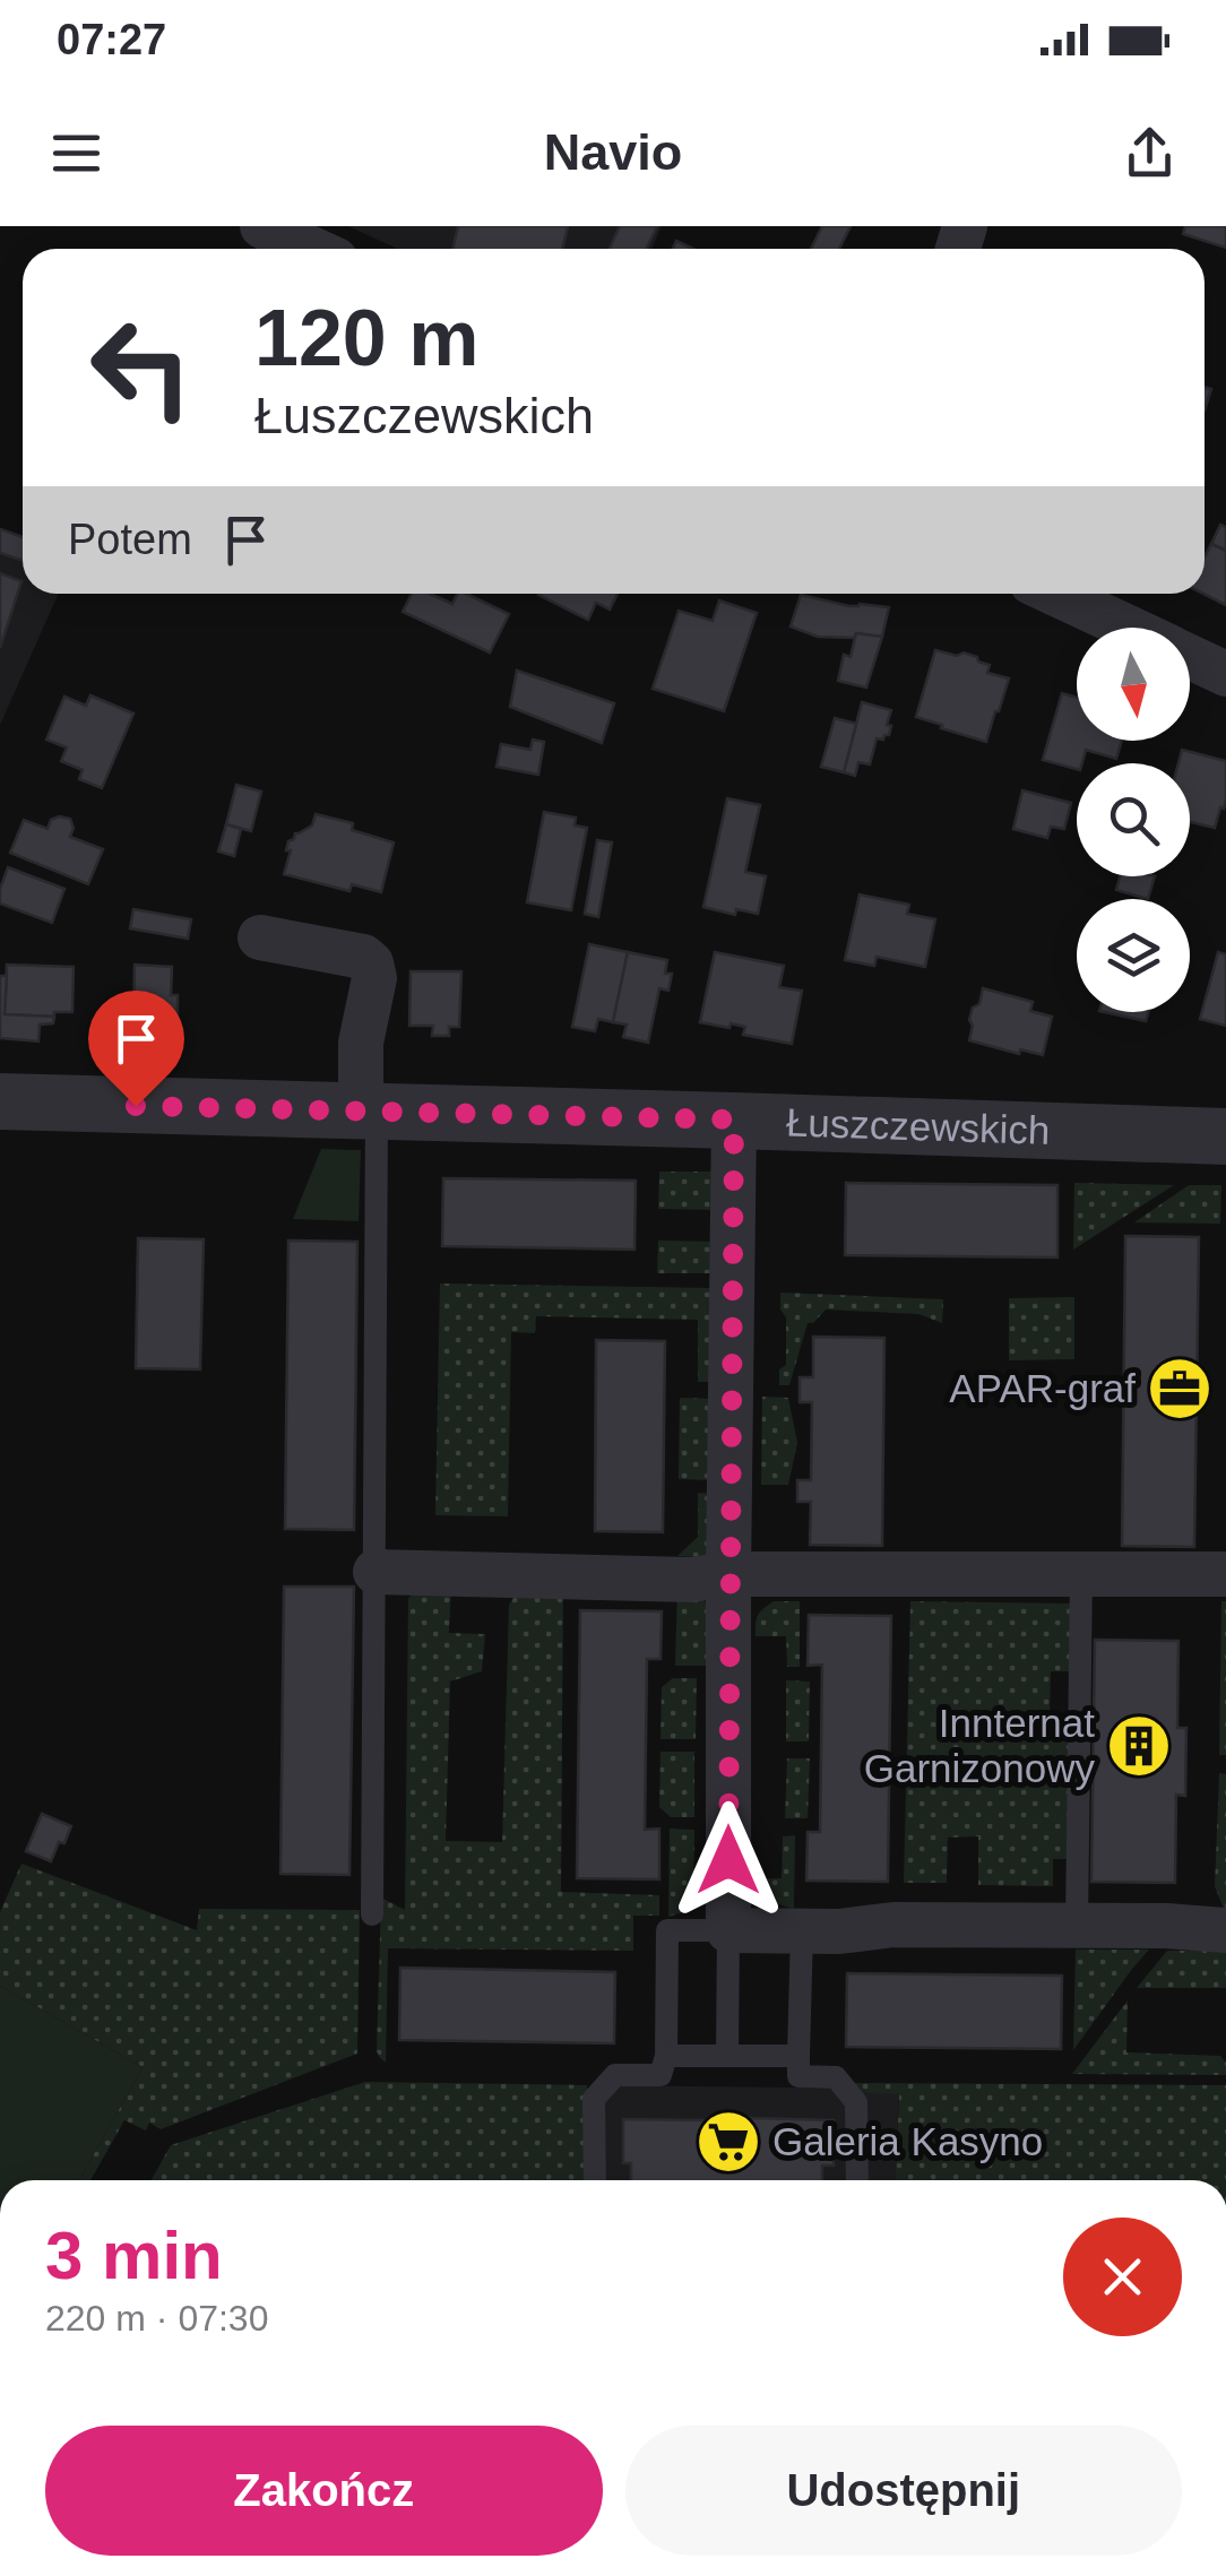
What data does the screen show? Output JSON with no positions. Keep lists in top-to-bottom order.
{
  "streets": {
    "street": ["Łuszczewskich"]
  },
  "places": {
    "office": ["APAR-graf"],
    "building": ["Innternat Garnizonowy"],
    "supermarket": ["Galeria Kasyno"]
  },
  "north": "bottom",
  "page": {
    "status": "07:27",
    "header": "Navio",
    "turn": ["120 m", "Łuszczewskich"],
    "then": "Potem",
    "heading": ["3 min", "220 m · 07:30"],
    "buttons": ["Zakończ", "Udostępnij"]
  }
}
